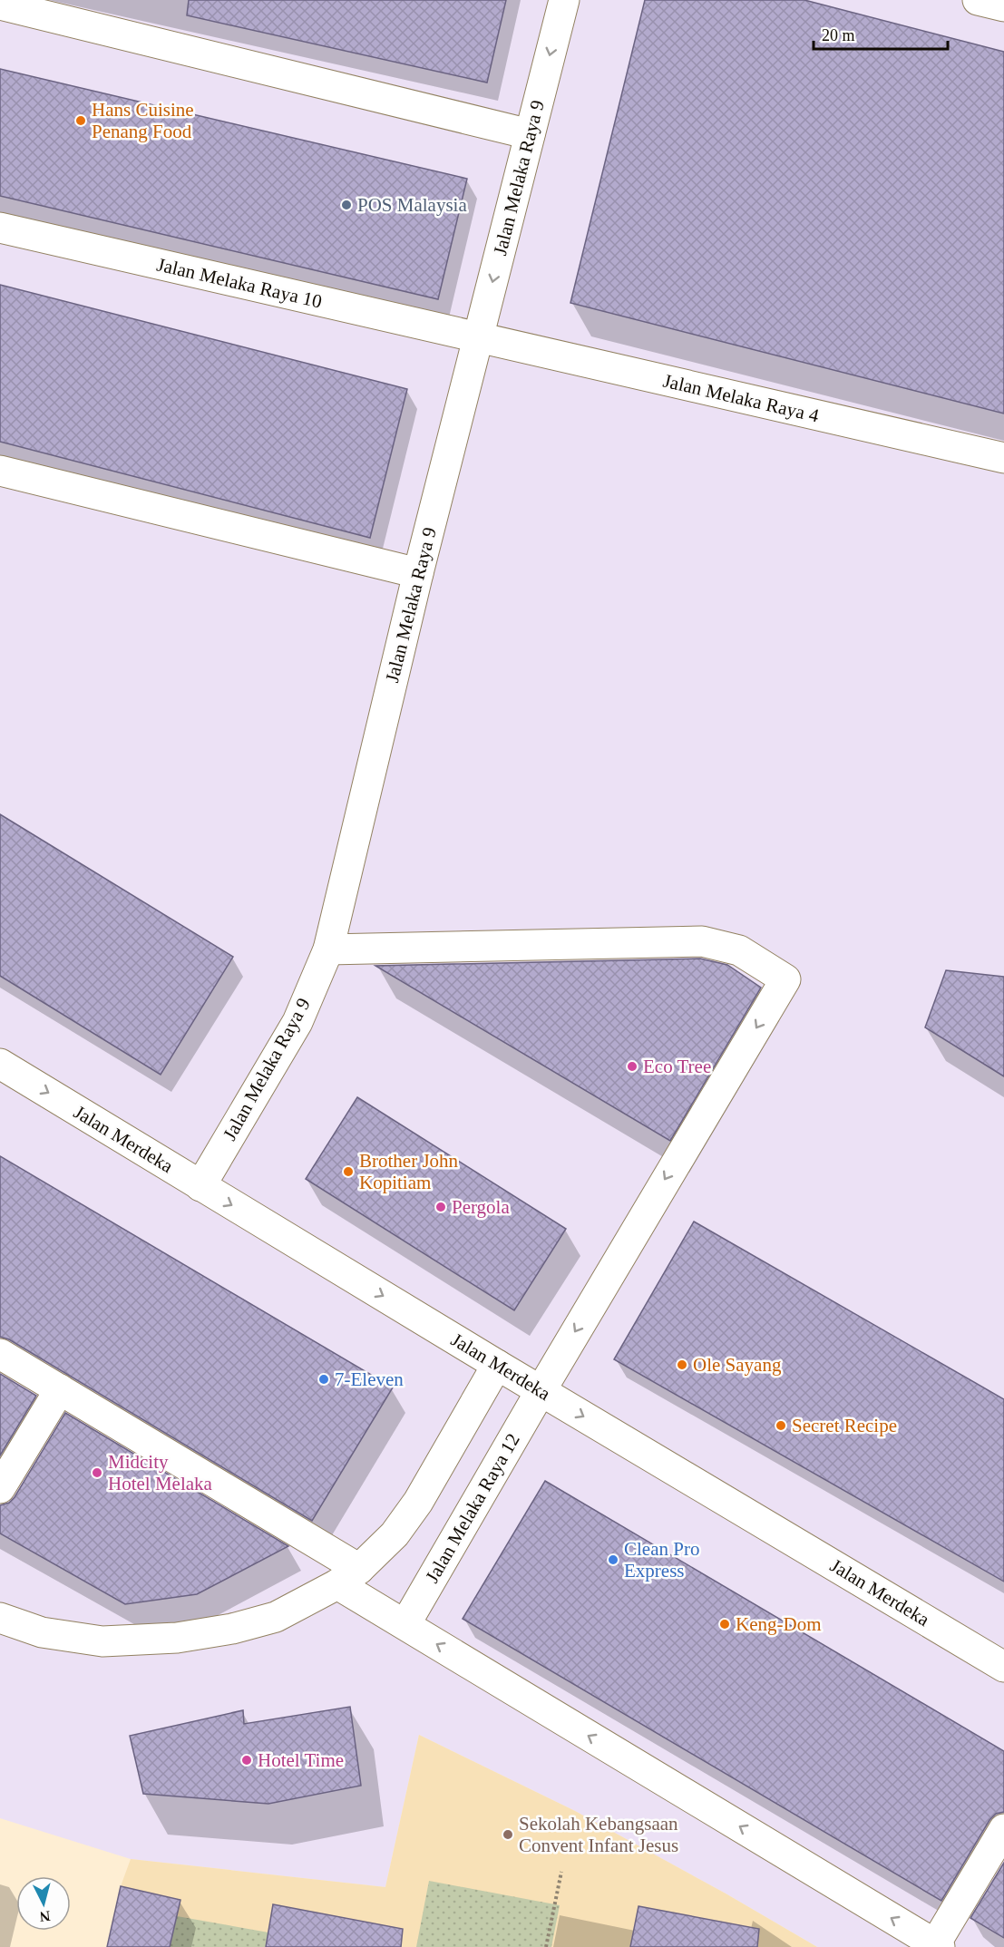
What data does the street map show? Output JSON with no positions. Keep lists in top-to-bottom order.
{
  "streets": {
    "street": [
      "Jalan Melaka Raya 9",
      "Jalan Melaka Raya 10",
      "Jalan Melaka Raya 4",
      "Jalan Merdeka",
      "Jalan Melaka Raya 12"
    ]
  },
  "crossings": [
    ["Jalan Melaka Raya 9", "Jalan Melaka Raya 10"],
    ["Jalan Melaka Raya 9", "Jalan Melaka Raya 4"],
    ["Jalan Melaka Raya 9", "Jalan Merdeka"],
    ["Jalan Melaka Raya 9", "Jalan Melaka Raya 12"],
    ["Jalan Melaka Raya 10", "Jalan Melaka Raya 4"],
    ["Jalan Merdeka", "Jalan Melaka Raya 12"]
  ],
  "places": [
    "Hans Cuisine Penang Food",
    "POS Malaysia",
    "Eco Tree",
    "Brother John Kopitiam",
    "Pergola",
    "Ole Sayang",
    "7-Eleven",
    "Secret Recipe",
    "Midcity Hotel Melaka",
    "Clean Pro Express",
    "Keng-Dom",
    "Hotel Time",
    "Sekolah Kebangsaan Convent Infant Jesus"
  ],
  "scale_bar": "20 m",
  "north": "bottom"
}
